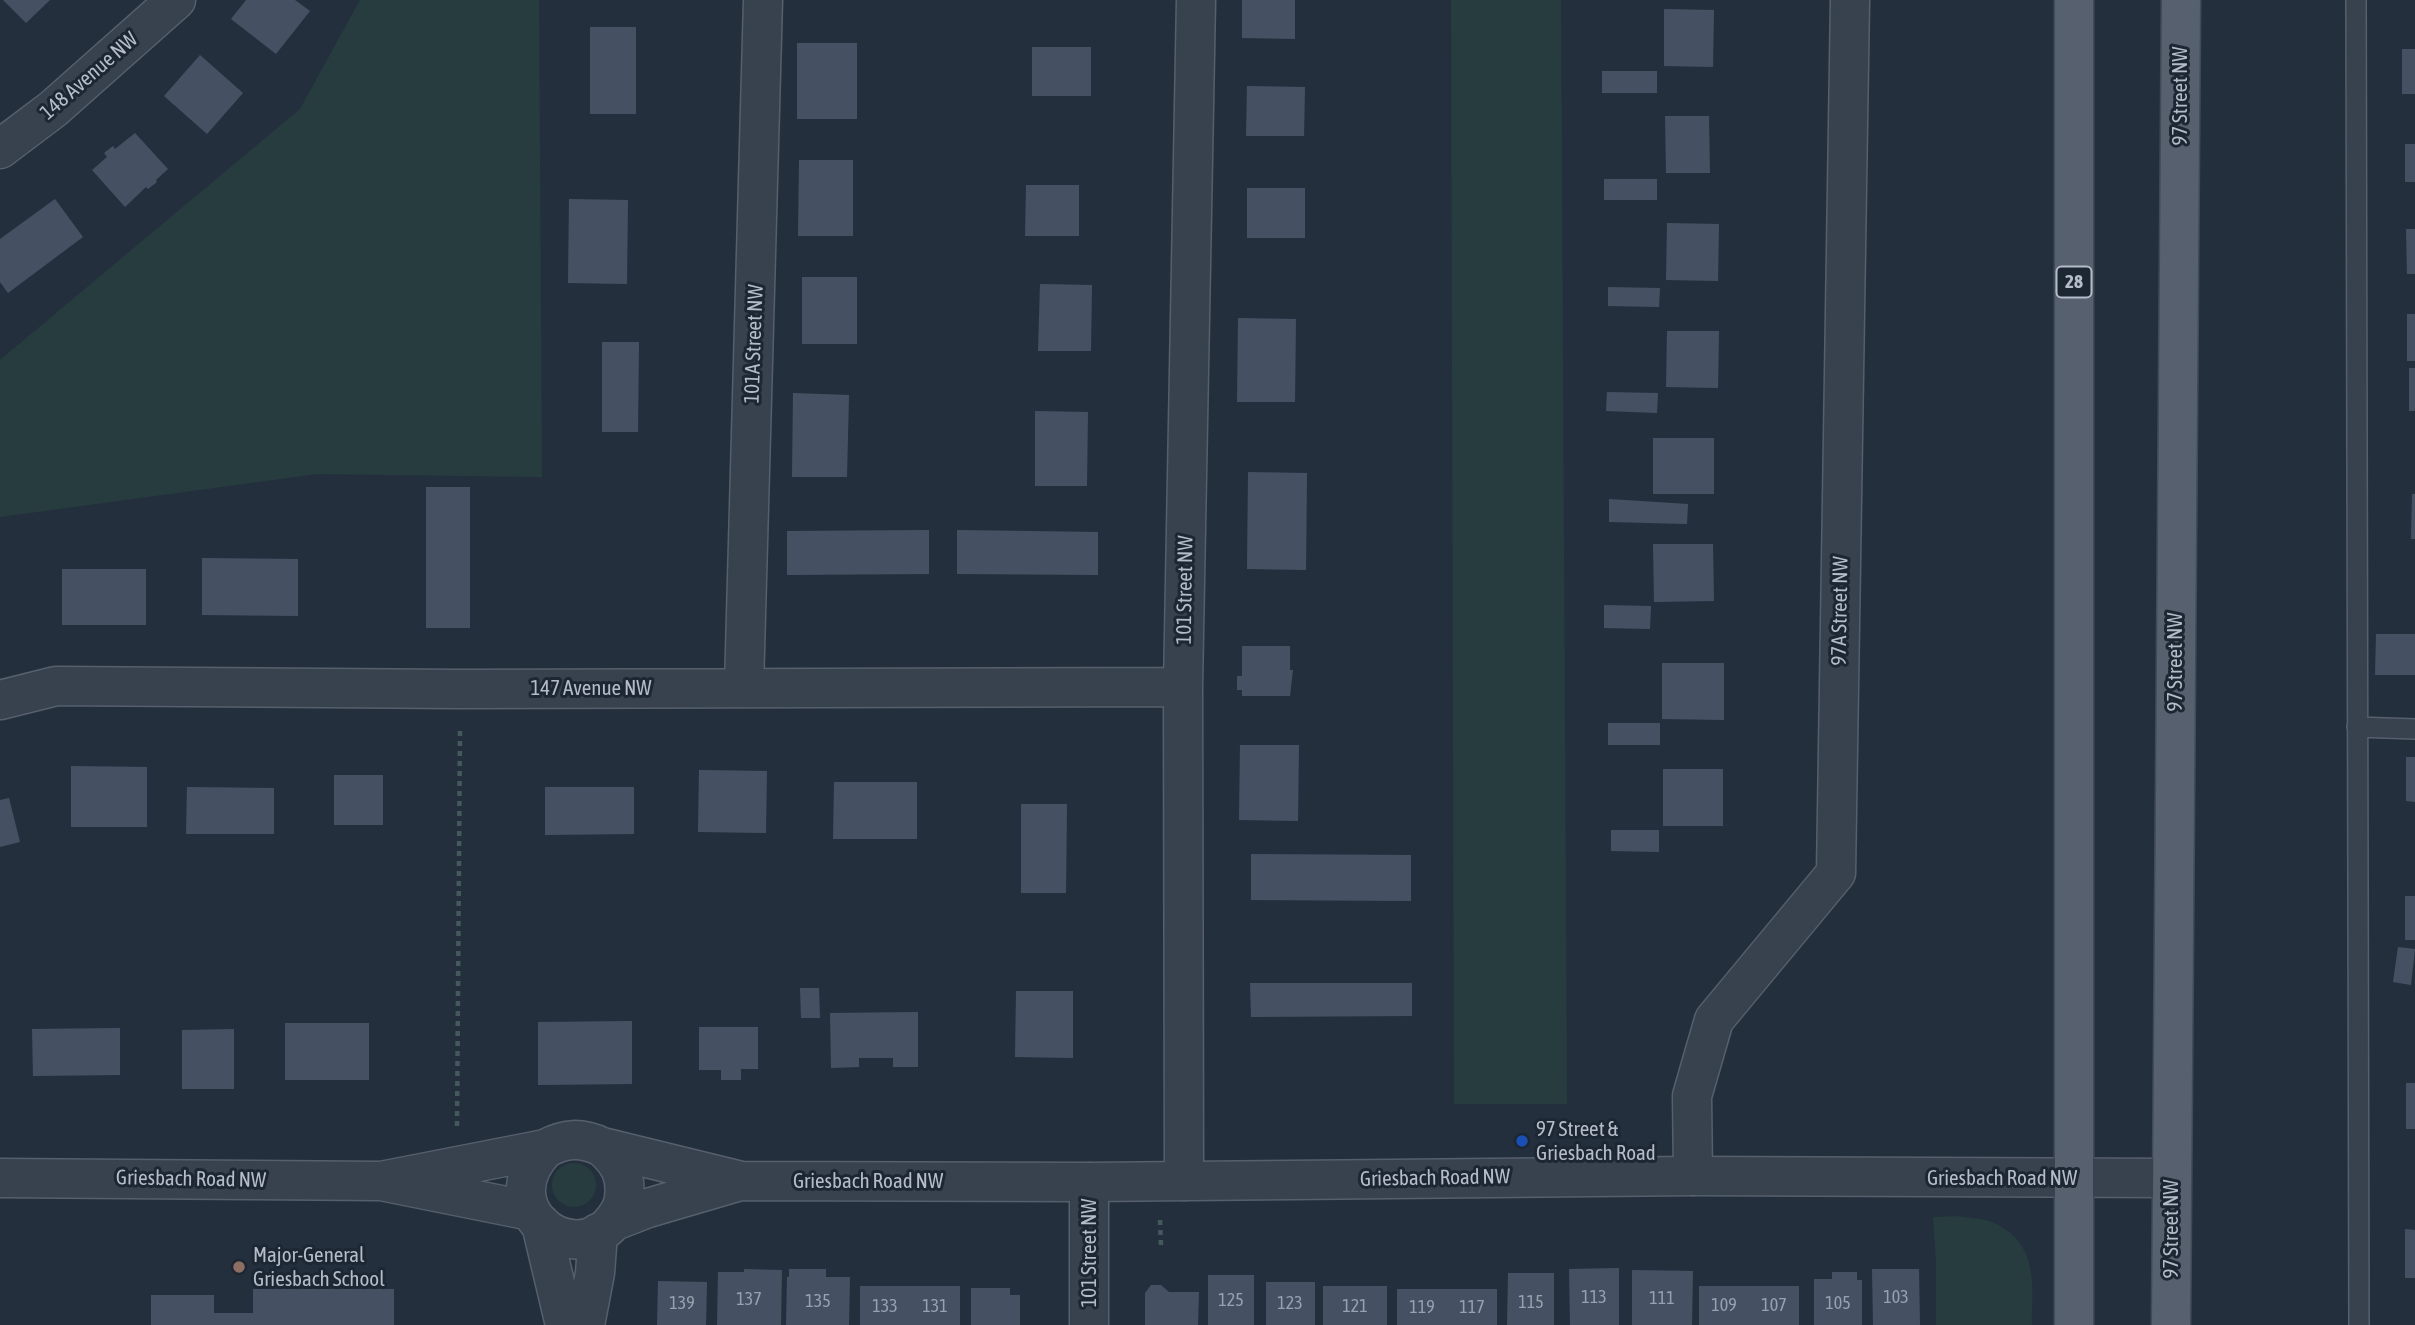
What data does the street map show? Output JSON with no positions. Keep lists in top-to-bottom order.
{
  "streets": {
    "main road": ["97 Street NW", "28"],
    "street": [
      "148 Avenue NW",
      "101A Street NW",
      "101 Street NW",
      "97A Street NW",
      "147 Avenue NW",
      "Griesbach Road NW"
    ]
  },
  "crossings": [
    ["97 Street NW", "Griesbach Road NW"],
    ["28", "Griesbach Road NW"],
    ["101A Street NW", "147 Avenue NW"],
    ["101 Street NW", "147 Avenue NW"],
    ["101 Street NW", "Griesbach Road NW"],
    ["97A Street NW", "Griesbach Road NW"]
  ],
  "places": ["97 Street & Griesbach Road", "Major-General Griesbach School"],
  "house_numbers": [
    "113",
    "103",
    "111",
    "137",
    "125",
    "135",
    "115",
    "139",
    "123",
    "105",
    "109",
    "107",
    "133",
    "131",
    "121",
    "119",
    "117"
  ]
}
